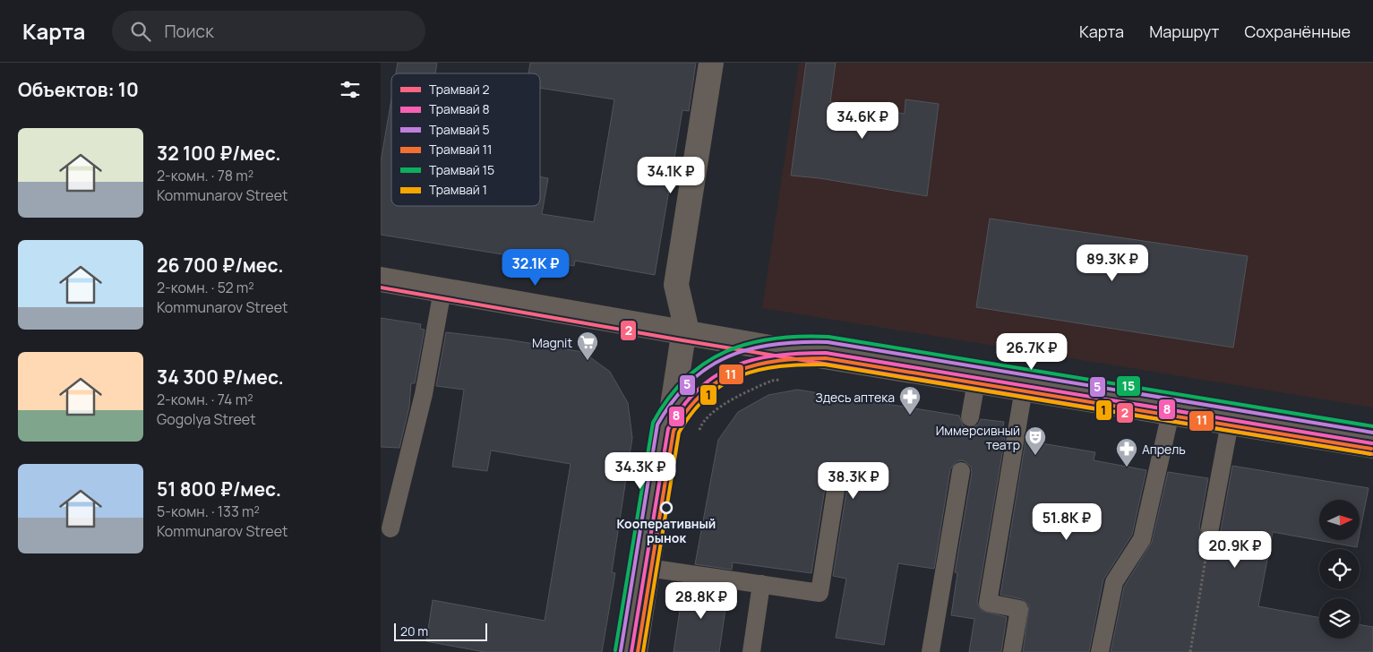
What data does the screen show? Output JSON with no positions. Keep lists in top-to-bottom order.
{
  "places": {
    "supermarket": ["Magnit"],
    "pharmacy": ["Здесь аптека", "Апрель"],
    "theatre": ["Иммерсивный театр"],
    "other": ["Кооперативный рынок"]
  },
  "lines": [
    "tram line 2",
    "tram line 15",
    "tram line 5",
    "tram line 8",
    "tram line 11",
    "tram line 1"
  ],
  "legend": [
    "Трамвай 2",
    "Трамвай 8",
    "Трамвай 5",
    "Трамвай 11",
    "Трамвай 15",
    "Трамвай 1"
  ],
  "scale_bar": "20 m",
  "north": "right",
  "page": {
    "header": "Карта",
    "search": "Поиск",
    "nav": ["Карта", "Маршрут", "Сохранённые"],
    "heading": "Объектов: 10",
    "price": [
      "34.6K ₽",
      "34.1K ₽",
      "89.3K ₽",
      "32.1K ₽",
      "26.7K ₽",
      "34.3K ₽",
      "38.3K ₽",
      "51.8K ₽",
      "20.9K ₽",
      "28.8K ₽"
    ],
    "list": [
      {
        "name": "32 100 ₽/мес.",
        "note": "2-комн. · 78 m² · Kommunarov Street"
      },
      {
        "name": "26 700 ₽/мес.",
        "note": "2-комн. · 52 m² · Kommunarov Street"
      },
      {
        "name": "34 300 ₽/мес.",
        "note": "2-комн. · 74 m² · Gogolya Street"
      },
      {
        "name": "51 800 ₽/мес.",
        "note": "5-комн. · 133 m² · Kommunarov Street"
      }
    ],
    "scale": "20 m"
  }
}
